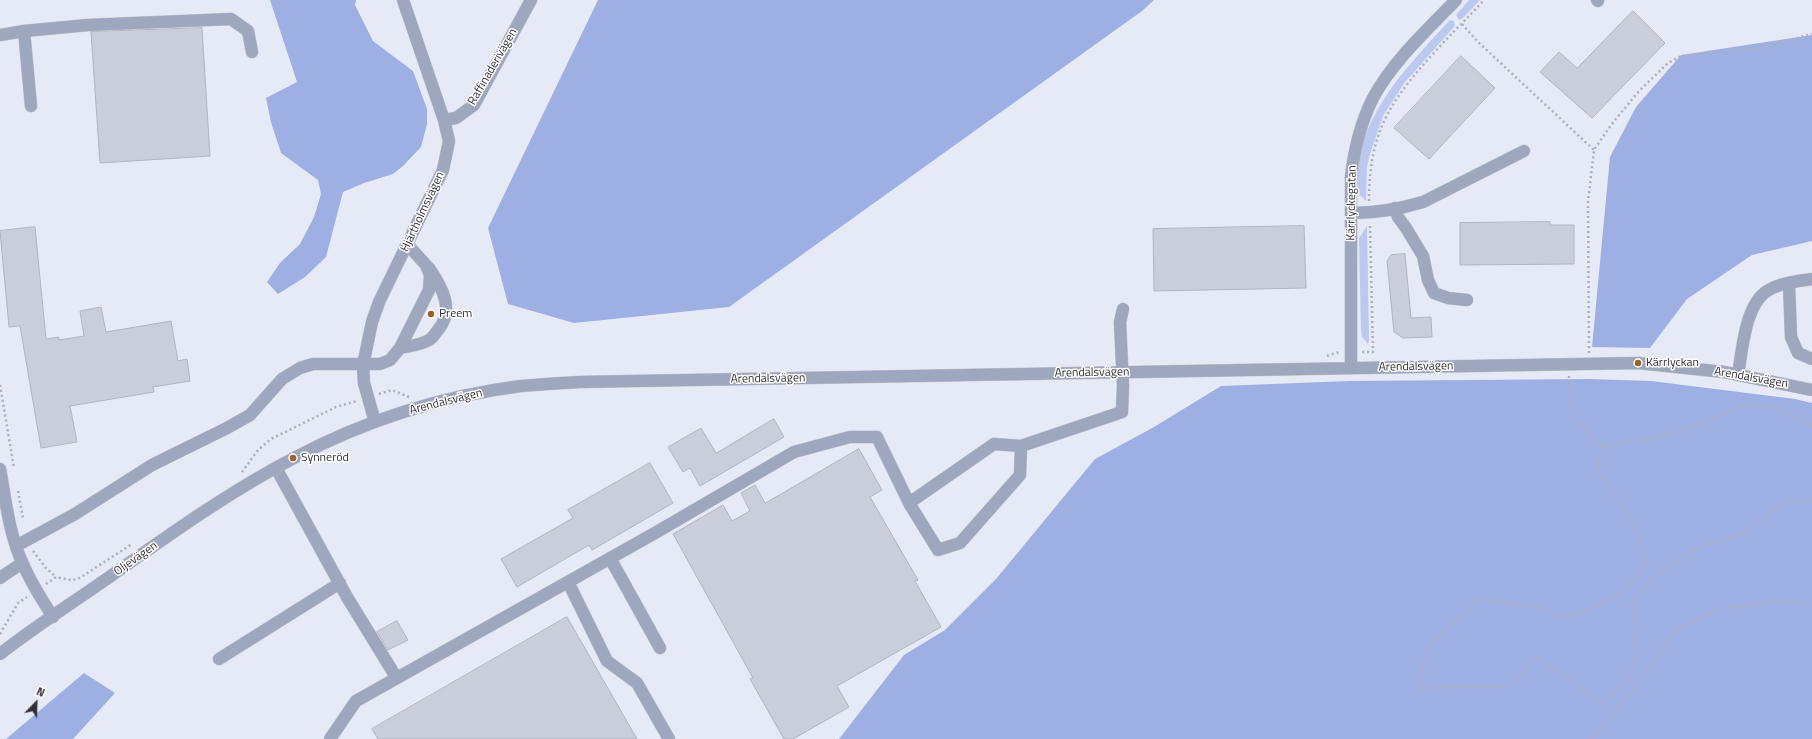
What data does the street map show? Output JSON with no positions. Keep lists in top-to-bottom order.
{
  "streets": {
    "street": [
      "Raffinaderivägen",
      "Kärrlyckegatan",
      "Hjärtholmsvägen",
      "Arendalsvägen",
      "Oljevägen"
    ]
  },
  "crossings": [
    ["Raffinaderivägen", "Hjärtholmsvägen"],
    ["Kärrlyckegatan", "Arendalsvägen"],
    ["Hjärtholmsvägen", "Arendalsvägen"],
    ["Hjärtholmsvägen", "Oljevägen"],
    ["Arendalsvägen", "Oljevägen"]
  ],
  "places": ["Preem", "Kärrlyckan", "Synneröd"],
  "north": "top right"
}
